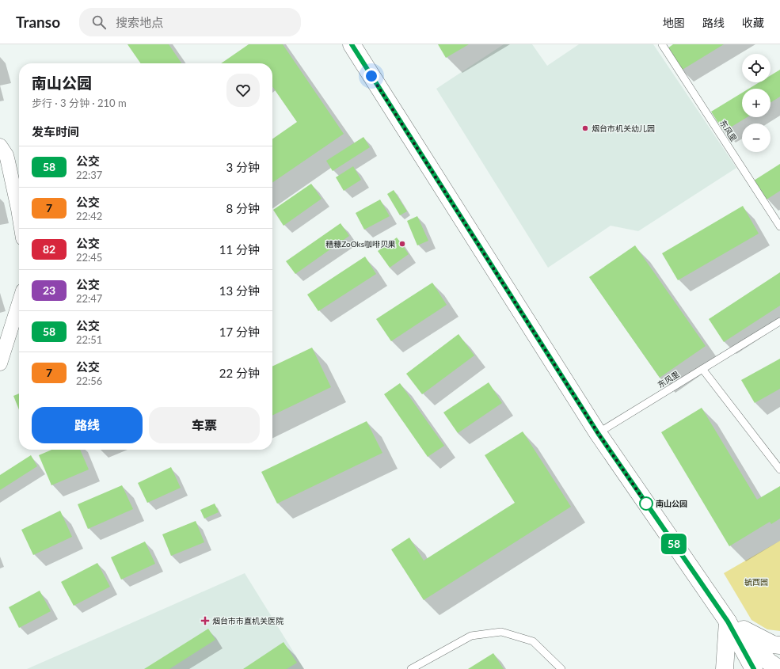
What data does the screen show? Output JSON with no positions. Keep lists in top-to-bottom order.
{
  "streets": {
    "lane": ["东风里"]
  },
  "parks": ["毓西园"],
  "places": {
    "other": ["烟台市机关幼儿园", "糟糠ZoOks咖啡贝果", "南山公园"],
    "health": ["烟台市市直机关医院"]
  },
  "lines": ["bus line 58"],
  "page": {
    "header": "Transo",
    "search": "搜索地点",
    "nav": ["地图", "路线", "收藏"],
    "on_map": "58",
    "map_buttons": ["+", "−"],
    "heading": [
      ["南山公园", "步行 · 3 分钟 · 210 m"],
      "发车时间"
    ],
    "list": [
      {
        "mark": "58",
        "name": "公交",
        "note": "22:37",
        "value": "3 分钟"
      },
      {
        "mark": "7",
        "name": "公交",
        "note": "22:42",
        "value": "8 分钟"
      },
      {
        "mark": "82",
        "name": "公交",
        "note": "22:45",
        "value": "11 分钟"
      },
      {
        "mark": "23",
        "name": "公交",
        "note": "22:47",
        "value": "13 分钟"
      },
      {
        "mark": "58",
        "name": "公交",
        "note": "22:51",
        "value": "17 分钟"
      },
      {
        "mark": "7",
        "name": "公交",
        "note": "22:56",
        "value": "22 分钟"
      }
    ],
    "buttons": ["路线", "车票"]
  }
}
